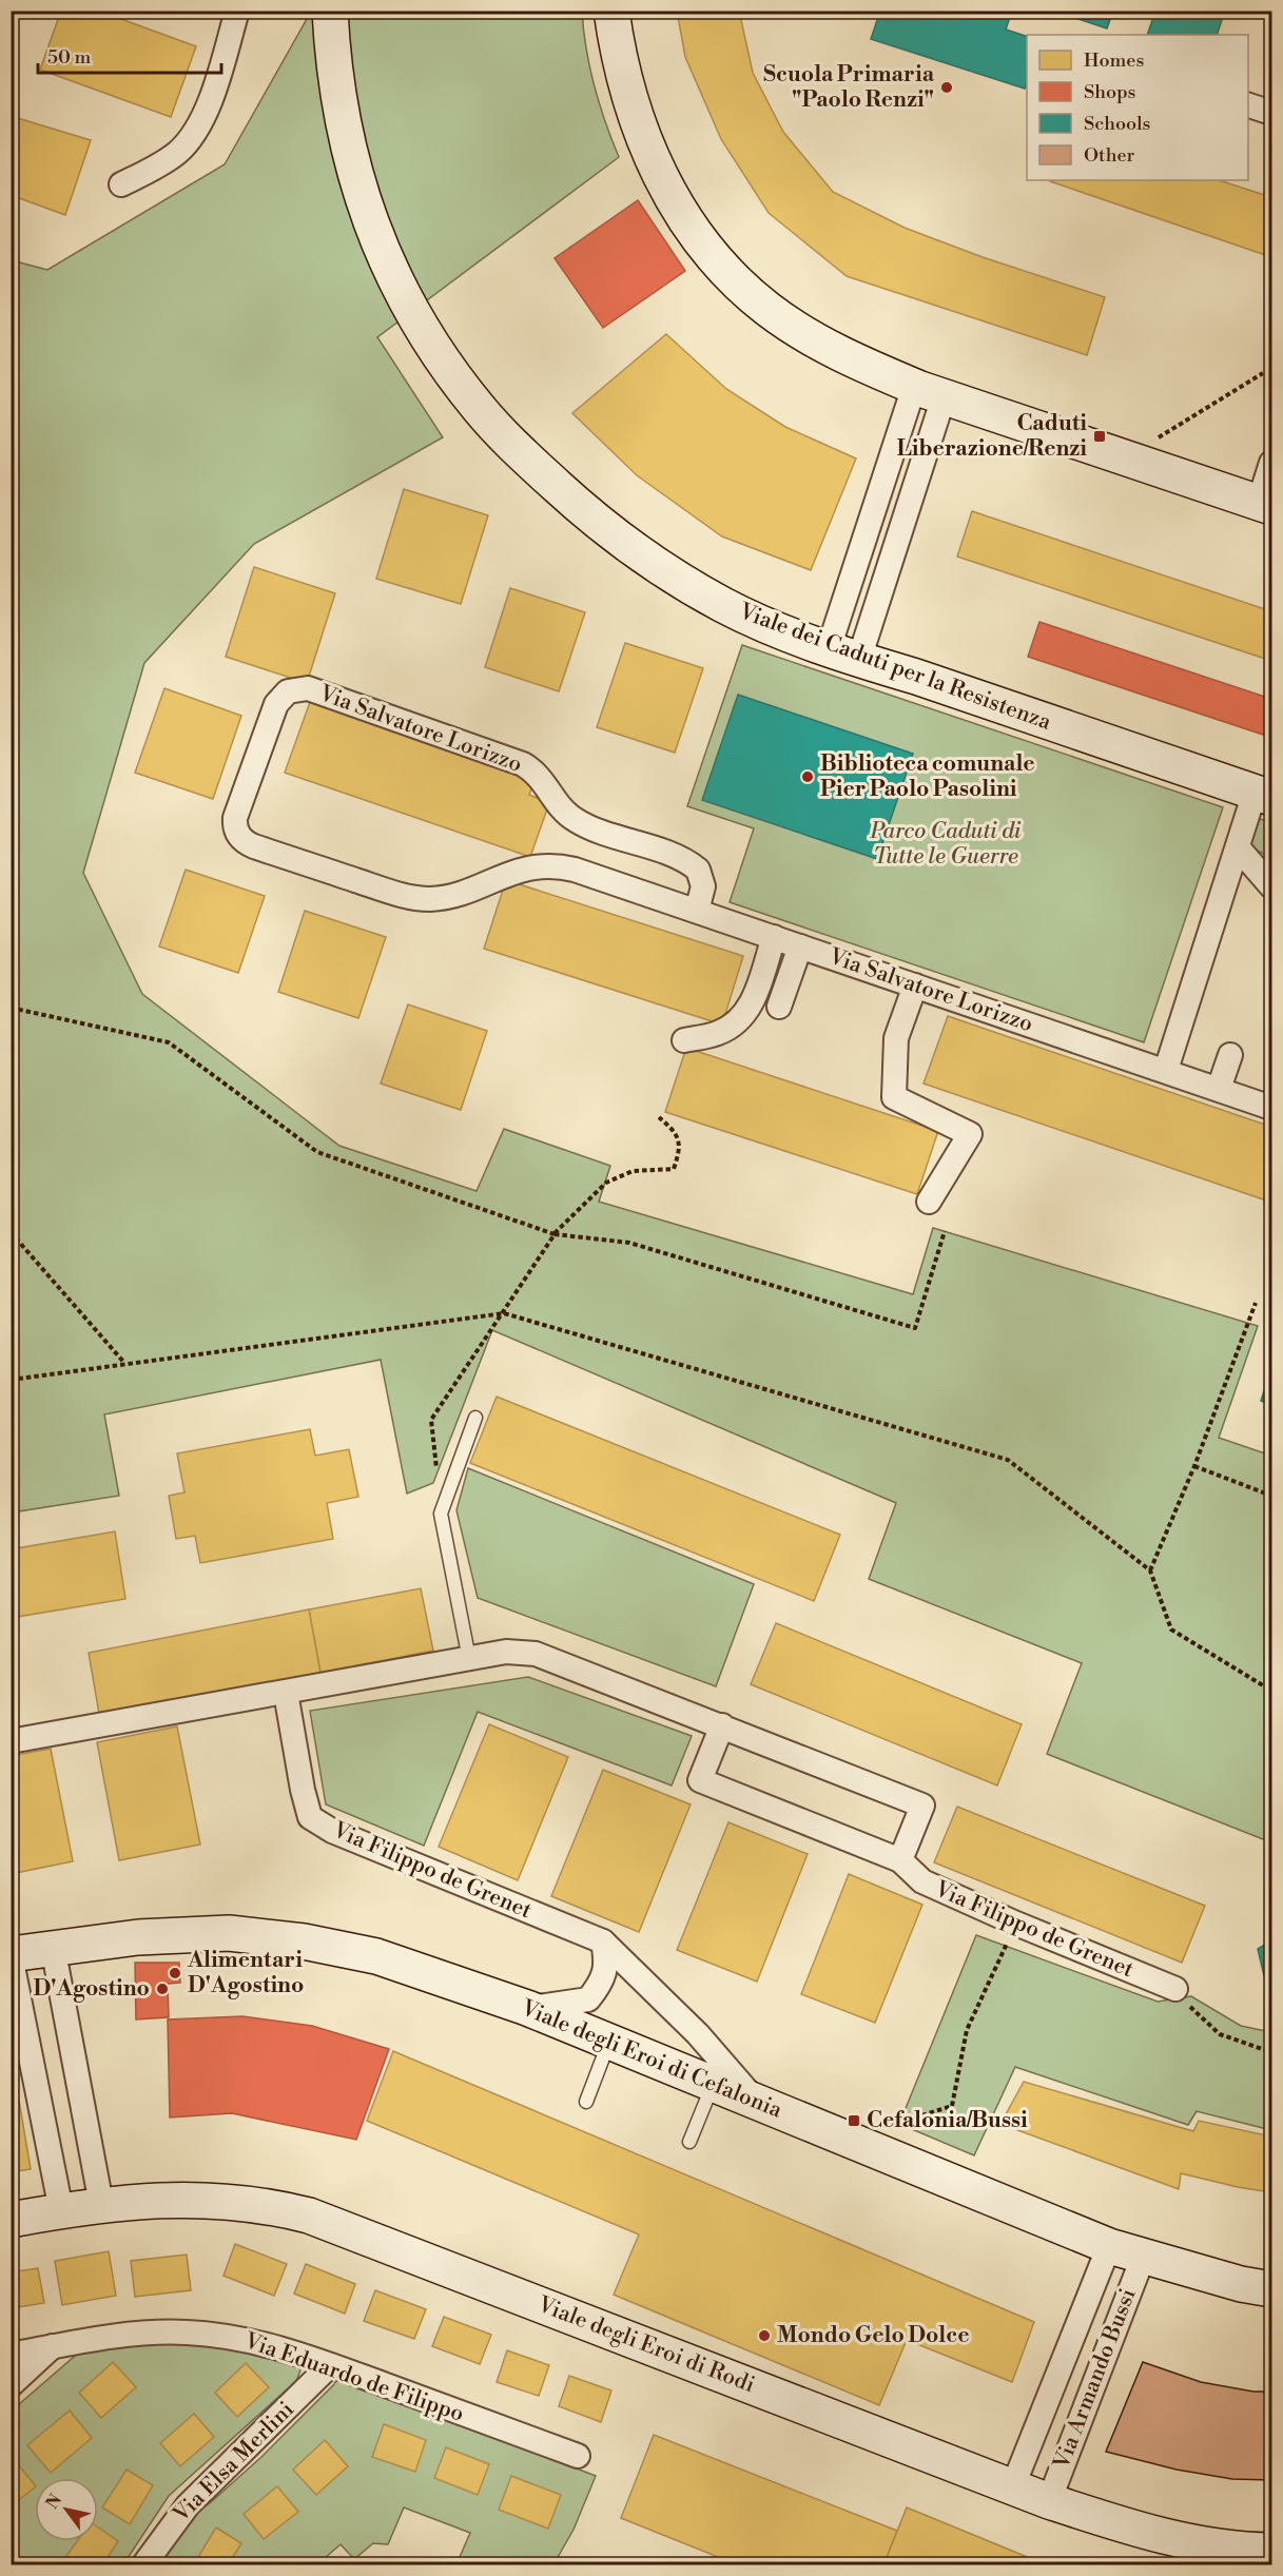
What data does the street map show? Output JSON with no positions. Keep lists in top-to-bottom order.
{
  "streets": {
    "main road": ["Viale dei Caduti per la Resistenza", "Viale degli Eroi di Cefalonia", "Viale degli Eroi di Rodi"],
    "street": [
      "Via Salvatore Lorizzo",
      "Via Filippo de Grenet",
      "Via Eduardo de Filippo",
      "Via Armando Bussi",
      "Via Elsa Merlini"
    ]
  },
  "crossings": [
    ["Via Filippo de Grenet", "Viale degli Eroi di Cefalonia"],
    ["Viale degli Eroi di Cefalonia", "Via Armando Bussi"],
    ["Viale degli Eroi di Rodi", "Via Armando Bussi"],
    ["Via Eduardo de Filippo", "Via Elsa Merlini"]
  ],
  "parks": ["Parco Caduti di Tutte le Guerre"],
  "places": {
    "other": [
      "Scuola Primaria \"Paolo Renzi\"",
      "Biblioteca comunale Pier Paolo Pasolini",
      "Alimentari D'Agostino",
      "D'Agostino",
      "Mondo Gelo Dolce"
    ],
    "transit": ["Caduti Liberazione/Renzi", "Cefalonia/Bussi"]
  },
  "legend": [
    "Homes",
    "Shops",
    "Schools",
    "Other"
  ],
  "scale_bar": "50 m",
  "north": "top left"
}
